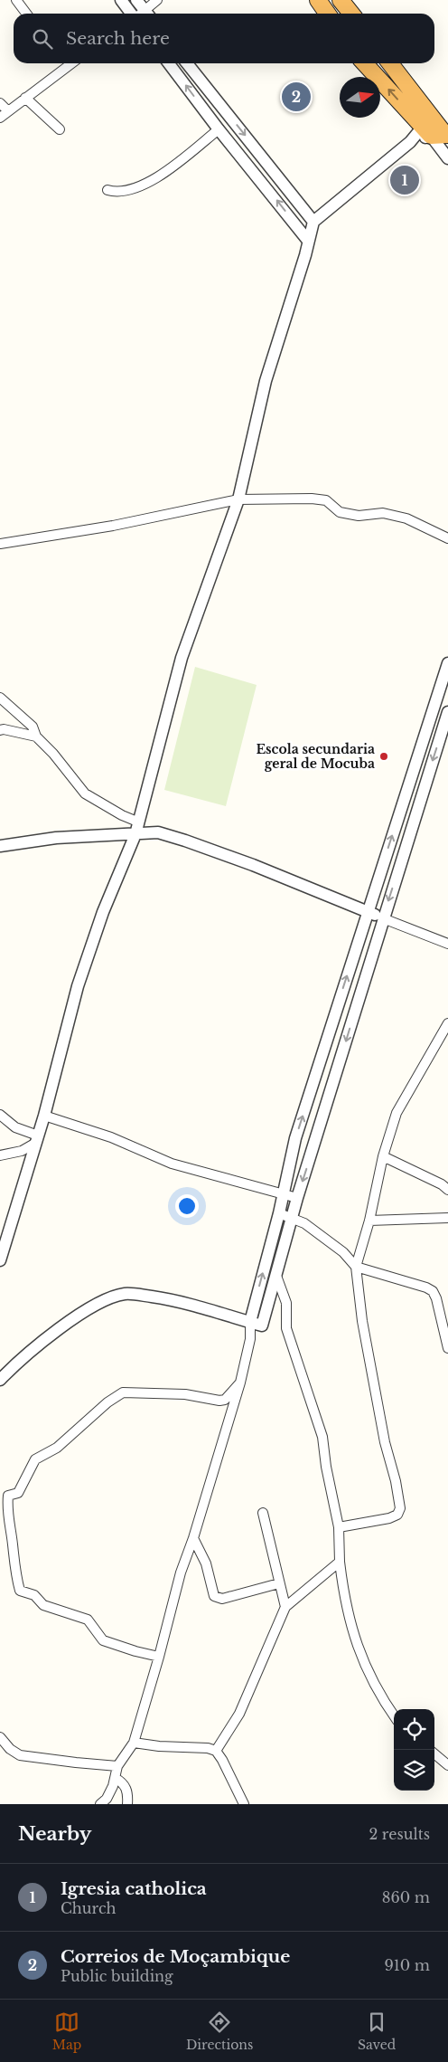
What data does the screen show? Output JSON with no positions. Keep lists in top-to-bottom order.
{
  "places": ["Escola secundaria geral de Mocuba"],
  "north": "right",
  "page": {
    "search": "Search here",
    "pins": ["2", "1"],
    "heading": ["Nearby", "2 results"],
    "list": [
      {
        "mark": "1",
        "name": "Igresia catholica",
        "note": "Church",
        "value": "860 m"
      },
      {
        "mark": "2",
        "name": "Correios de Moçambique",
        "note": "Public building",
        "value": "910 m"
      }
    ],
    "nav": ["Map", "Directions", "Saved"]
  }
}
